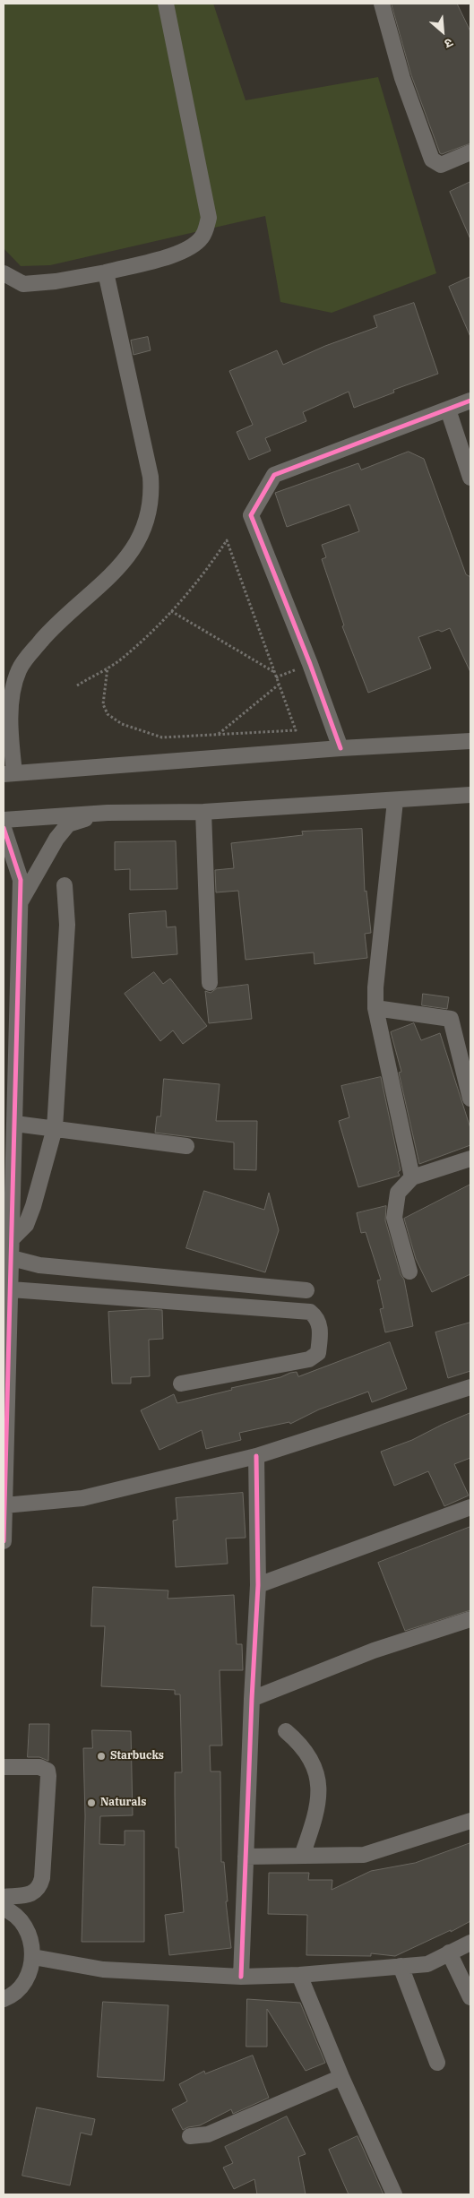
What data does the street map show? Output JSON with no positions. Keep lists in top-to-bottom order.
{
  "places": ["Starbucks", "Naturals"],
  "north": "bottom right"
}
